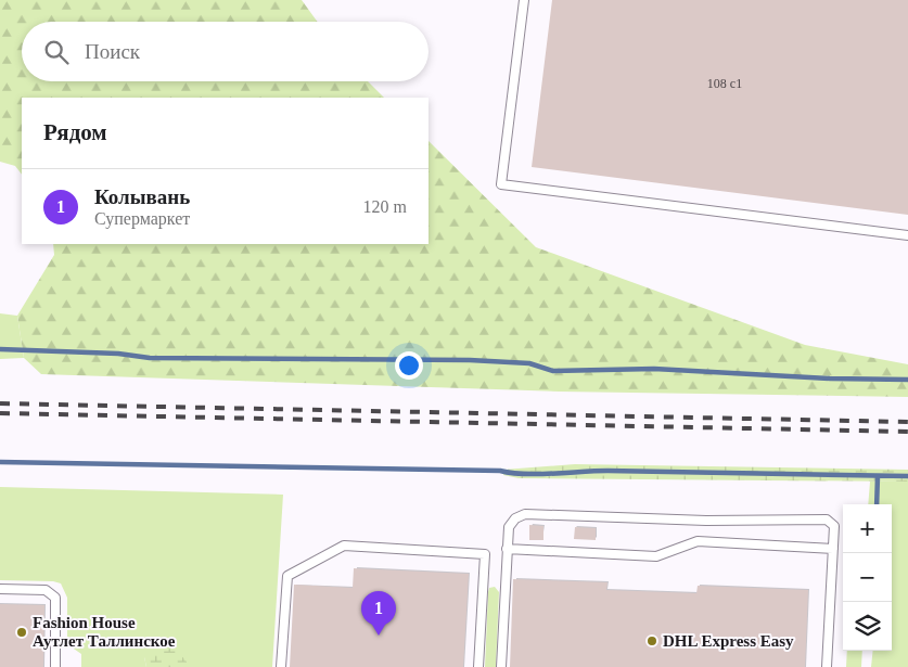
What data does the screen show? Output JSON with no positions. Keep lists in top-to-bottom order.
{
  "places": ["Fashion House Аутлет Таллинское", "DHL Express Easy"],
  "house_numbers": ["108 с1"],
  "page": {
    "search": "Поиск",
    "heading": "Рядом",
    "list": [
      {
        "mark": "1",
        "name": "Колывань",
        "note": "Супермаркет",
        "value": "120 m"
      }
    ],
    "map_buttons": ["+", "−"],
    "pins": "1"
  }
}
